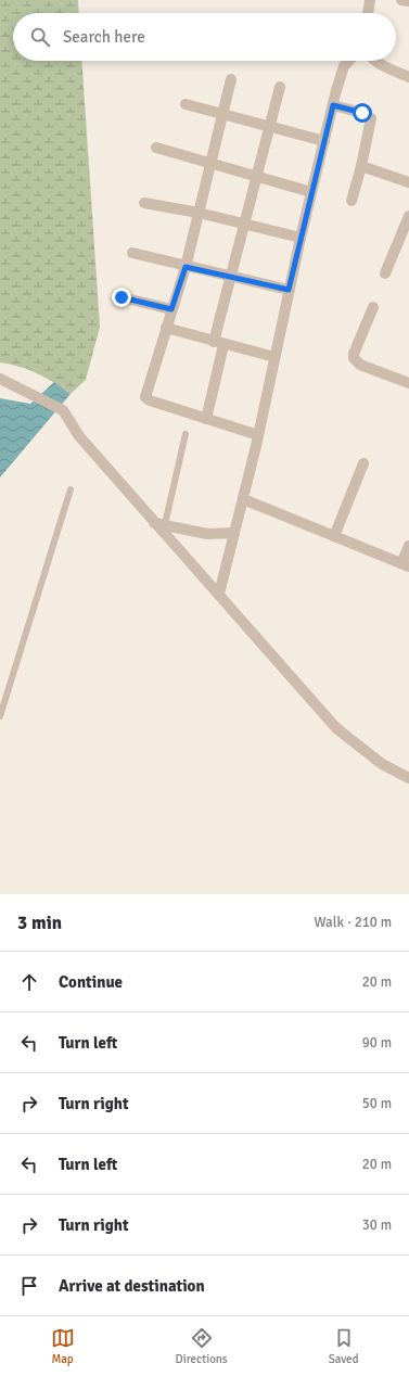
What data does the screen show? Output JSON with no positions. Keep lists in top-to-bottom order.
{
  "page": {
    "search": "Search here",
    "heading": ["3 min", "Walk · 210 m"],
    "list": [
      ["Continue", "20 m"],
      ["Turn left", "90 m"],
      ["Turn right", "50 m"],
      ["Turn left", "20 m"],
      ["Turn right", "30 m"],
      "Arrive at destination"
    ],
    "nav": ["Map", "Directions", "Saved"]
  }
}
